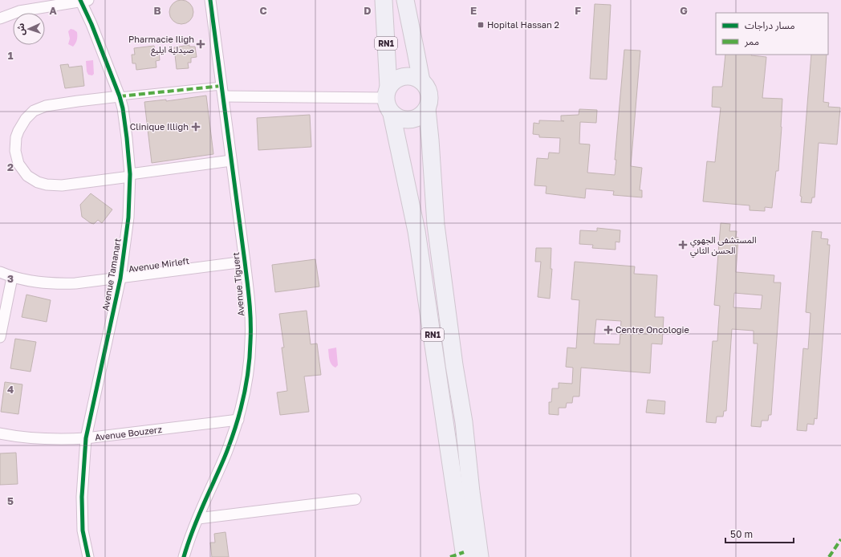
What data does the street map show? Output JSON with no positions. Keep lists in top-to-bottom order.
{
  "streets": {
    "highway": ["RN1"],
    "street": [
      "Avenue Mirleft",
      "Avenue Tamanart",
      "Avenue Tiguert",
      "Avenue Bouzerz"
    ]
  },
  "crossings": [
    ["Avenue Mirleft", "Avenue Tamanart"],
    ["Avenue Mirleft", "Avenue Tiguert"],
    ["Avenue Tamanart", "Avenue Bouzerz"],
    ["Avenue Tiguert", "Avenue Bouzerz"]
  ],
  "places": {
    "transit": ["Hopital Hassan 2"],
    "health": [
      "Pharmacie Iligh صيدلية ايليغ",
      "Clinique Illigh",
      "المستشفى الجهوي الحسن الثاني",
      "Centre Oncologie"
    ]
  },
  "legend": ["مسار دراجات", "ممر"],
  "scale_bar": "50 m",
  "north": "left",
  "grid": {
    "columns": [
      "A",
      "B",
      "C",
      "D",
      "E",
      "F",
      "G"
    ],
    "rows": [
      "1",
      "2",
      "3",
      "4",
      "5"
    ]
  }
}
